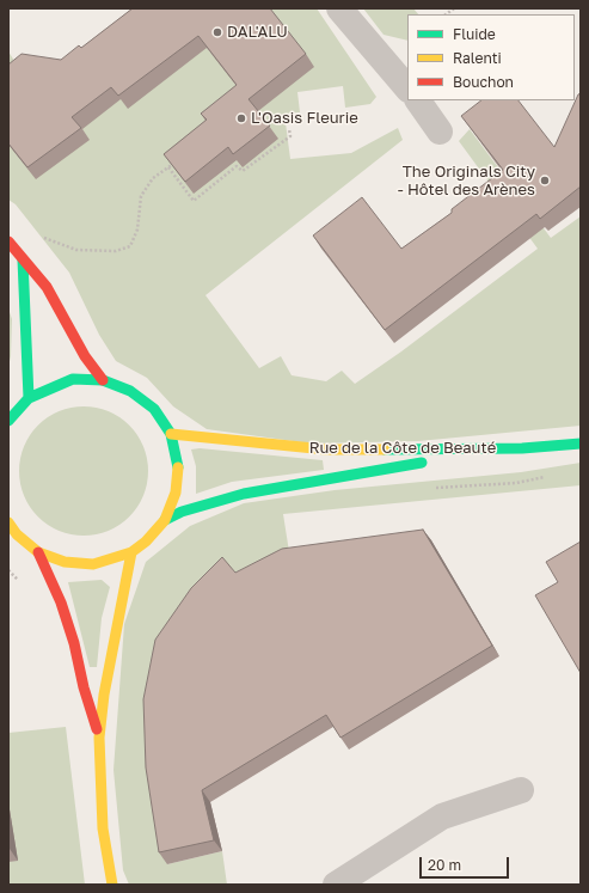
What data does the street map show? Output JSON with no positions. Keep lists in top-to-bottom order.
{
  "streets": {
    "main road": ["Rue de la Côte de Beauté"]
  },
  "places": ["DAL'ALU", "L'Oasis Fleurie", "The Originals City - Hôtel des Arènes"],
  "legend": ["Fluide", "Ralenti", "Bouchon"],
  "scale_bar": "20 m"
}
